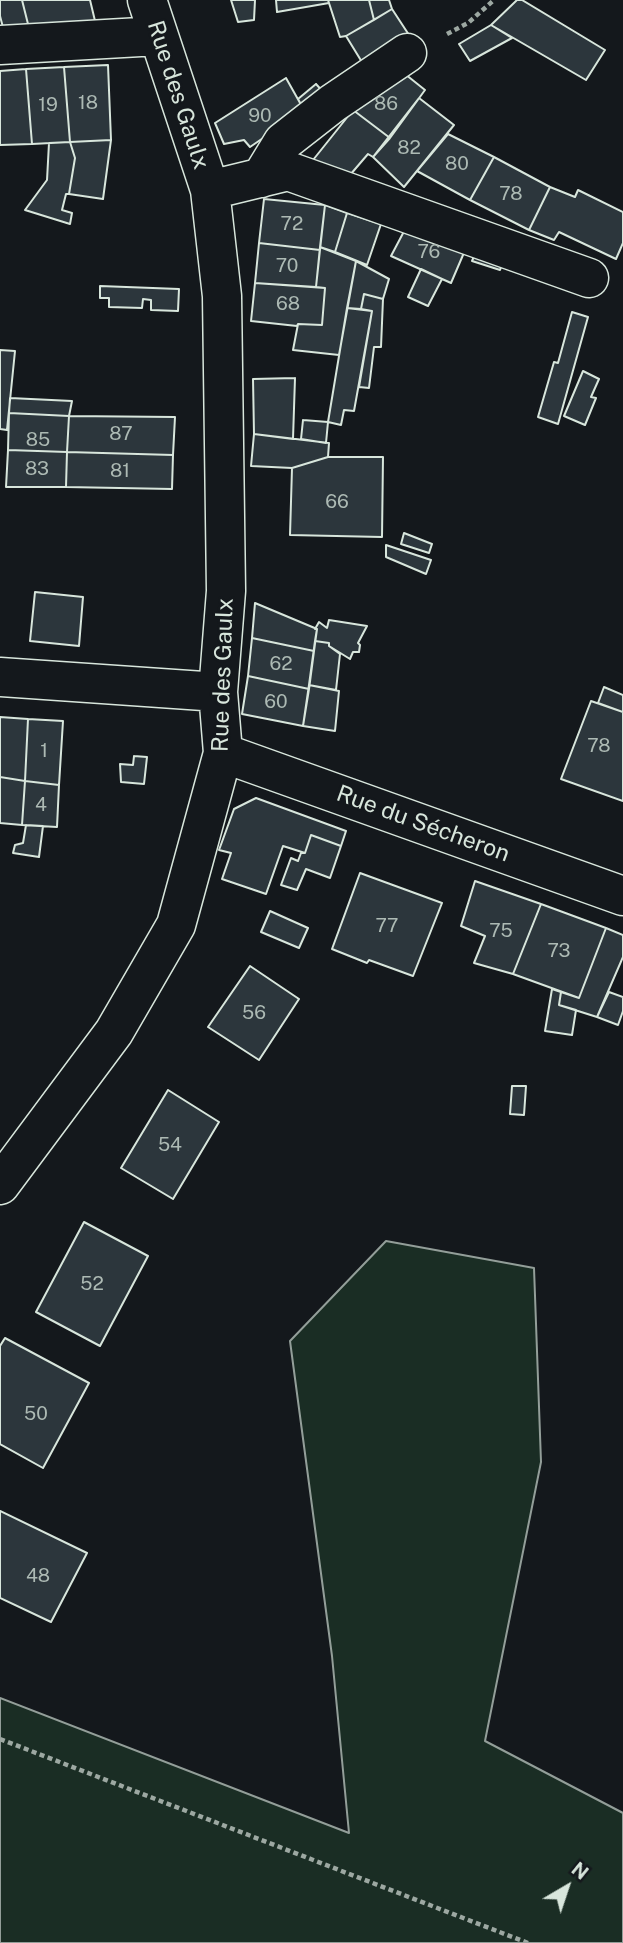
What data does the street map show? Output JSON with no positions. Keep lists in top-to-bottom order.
{
  "streets": {
    "street": ["Rue des Gaulx", "Rue du Sécheron"]
  },
  "crossings": [
    ["Rue des Gaulx", "Rue du Sécheron"]
  ],
  "house_numbers": [
    "18",
    "86",
    "19",
    "90",
    "82",
    "80",
    "78",
    "72",
    "76",
    "70",
    "68",
    "87",
    "85",
    "83",
    "81",
    "66",
    "62",
    "60",
    "78",
    "1",
    "4",
    "77",
    "75",
    "73",
    "56",
    "54",
    "52",
    "50",
    "48"
  ],
  "north": "top right"
}
